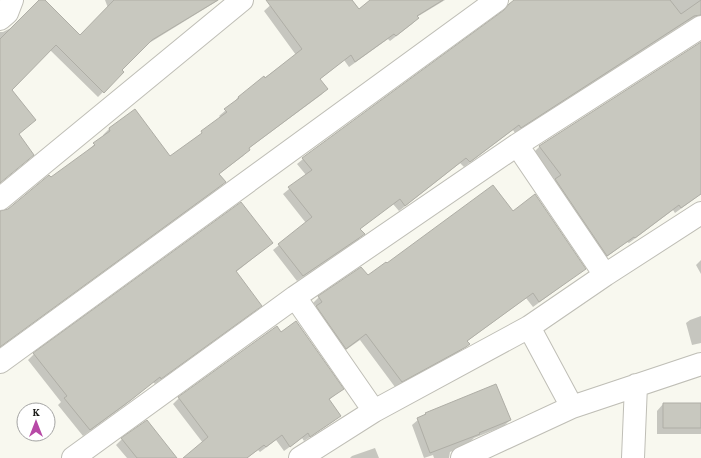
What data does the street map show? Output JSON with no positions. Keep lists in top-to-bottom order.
{
  "north": "top"
}
